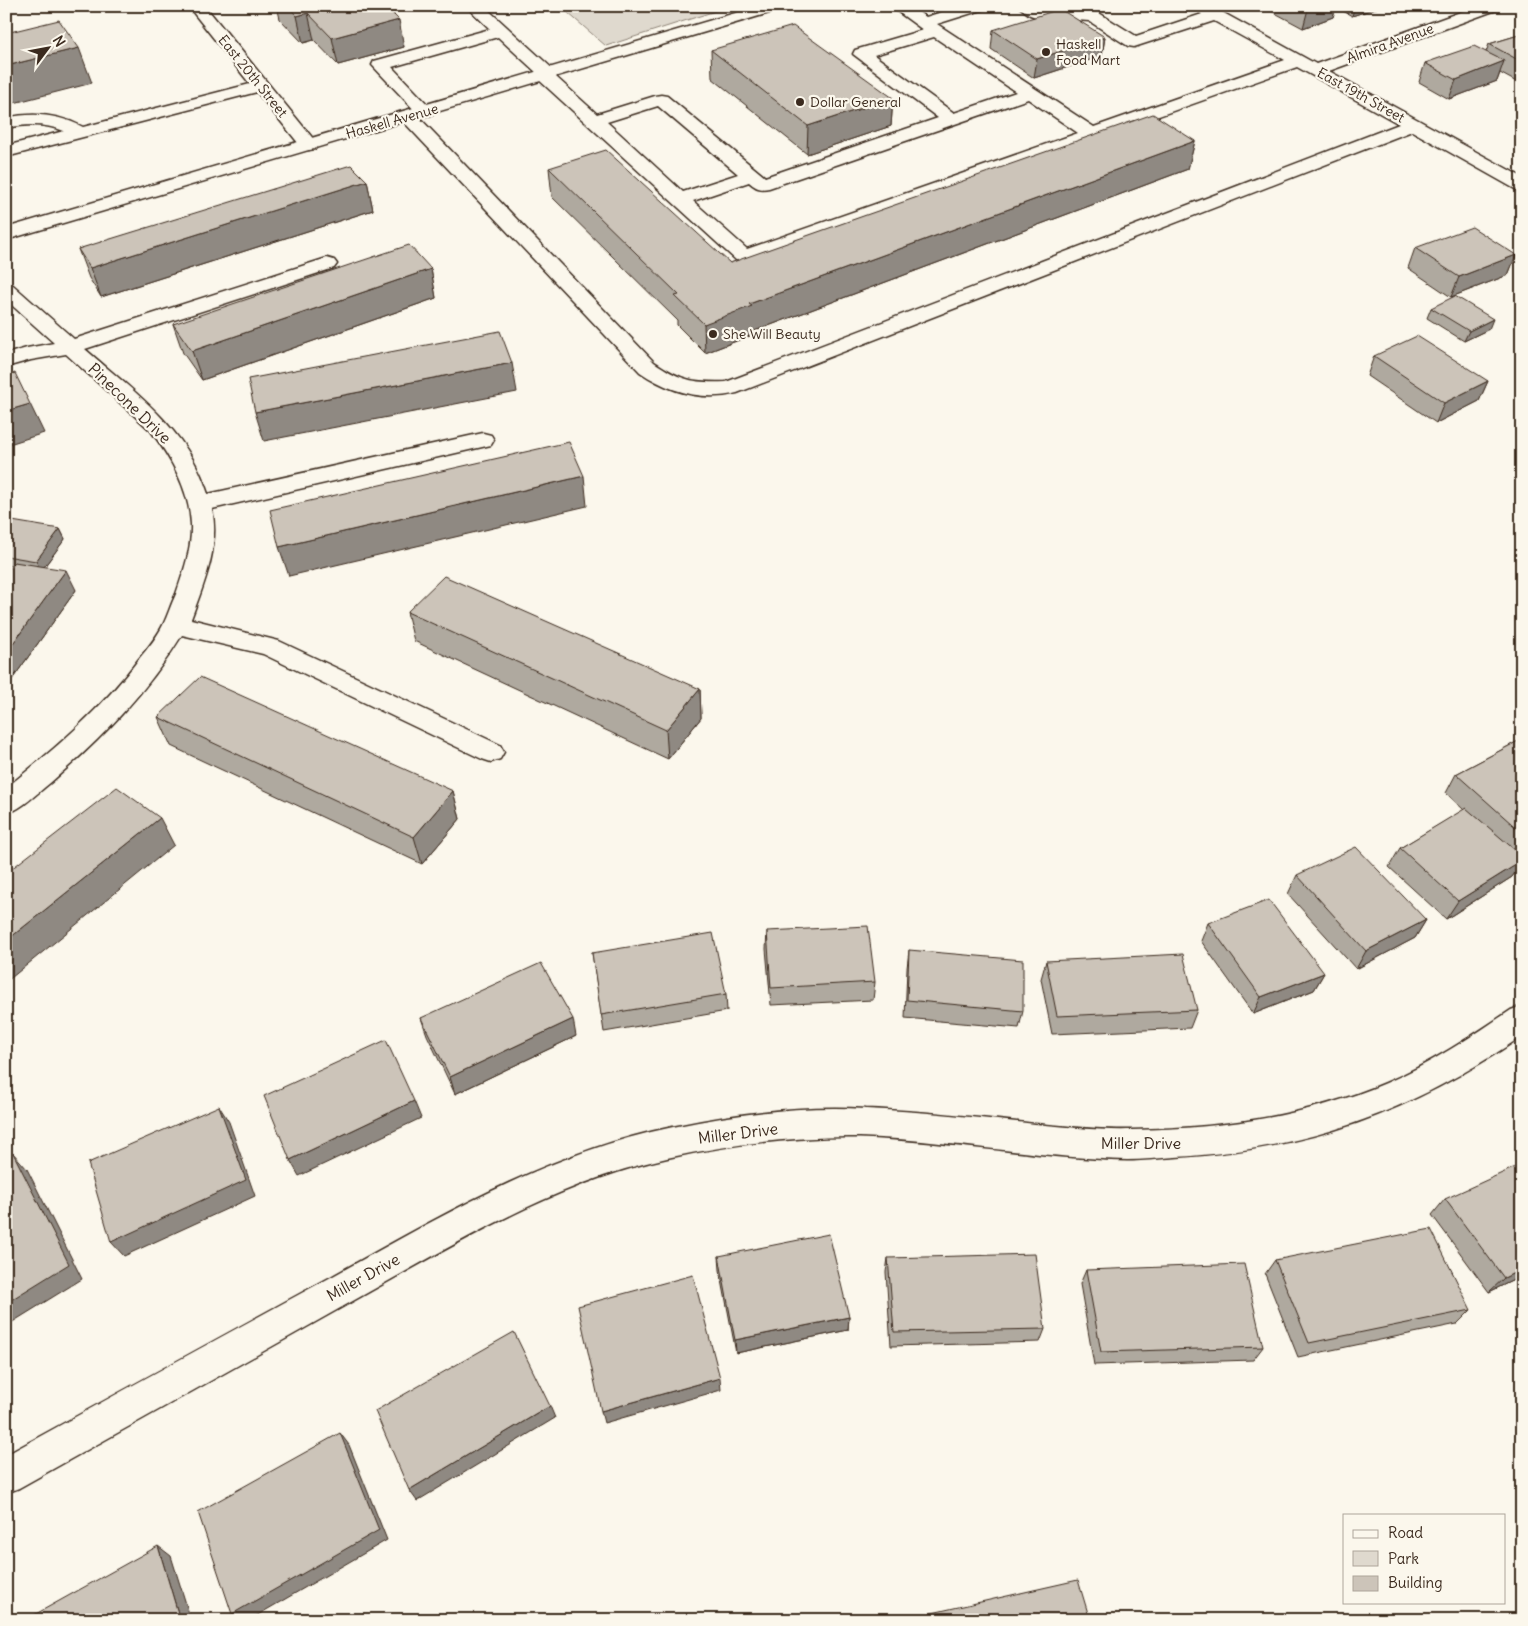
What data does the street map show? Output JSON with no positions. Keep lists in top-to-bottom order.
{
  "streets": {
    "street": [
      "Almira Avenue",
      "East 20th Street",
      "East 19th Street",
      "Haskell Avenue",
      "Pinecone Drive",
      "Miller Drive"
    ]
  },
  "crossings": [
    ["Almira Avenue", "East 19th Street"],
    ["East 20th Street", "Haskell Avenue"]
  ],
  "places": ["Haskell Food Mart", "Dollar General", "She Will Beauty"],
  "legend": ["Road", "Park", "Building"],
  "north": "top right"
}
